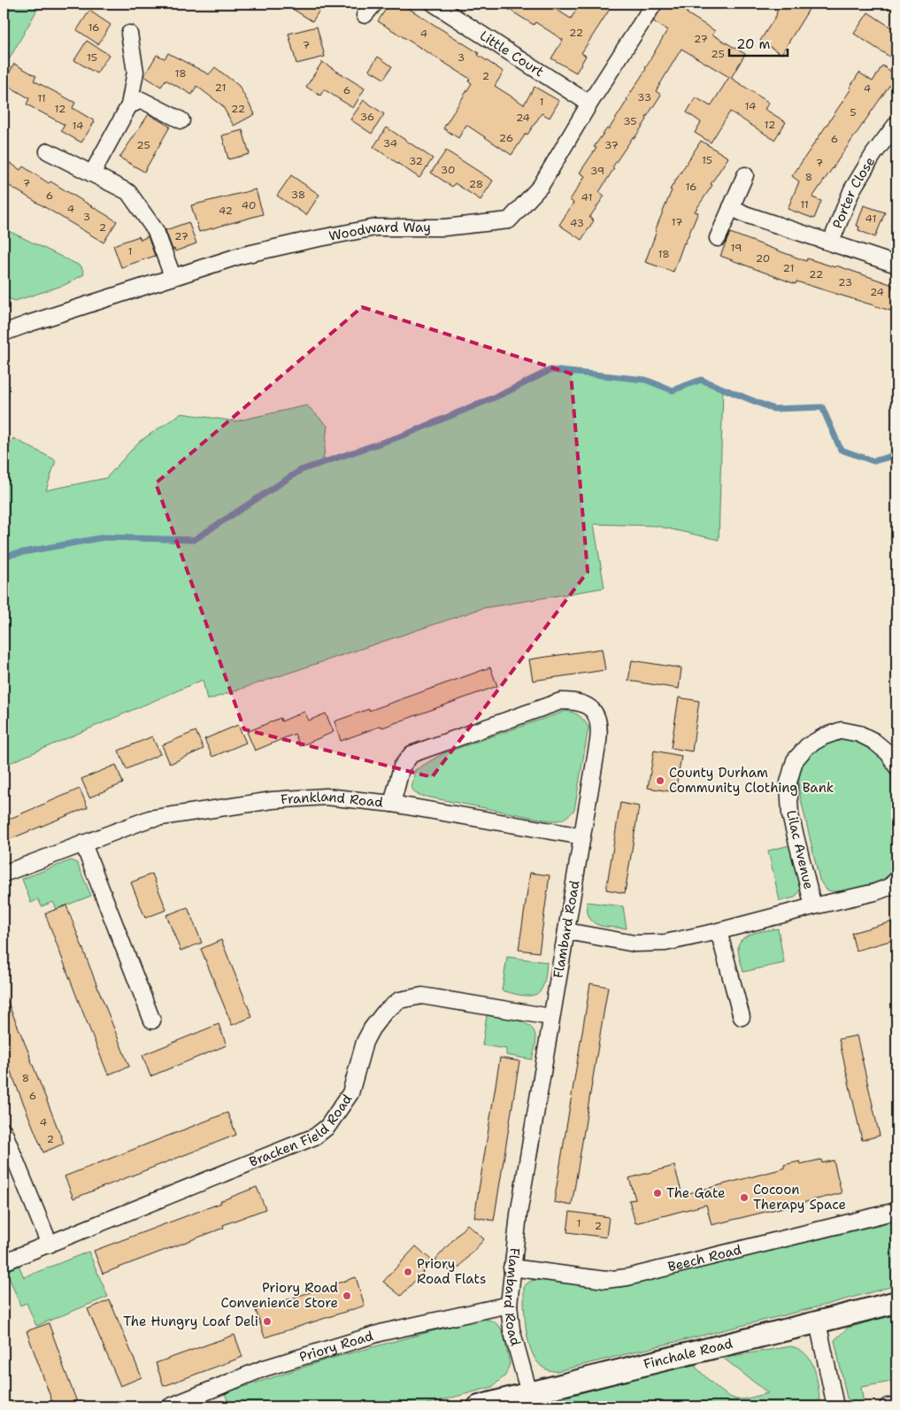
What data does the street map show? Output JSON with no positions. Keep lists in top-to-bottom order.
{
  "streets": {
    "street": [
      "Little Court",
      "Porter Close",
      "Woodward Way",
      "Frankland Road",
      "Lilac Avenue",
      "Flambard Road",
      "Bracken Field Road",
      "Beech Road",
      "Priory Road",
      "Finchale Road"
    ]
  },
  "crossings": [
    ["Little Court", "Woodward Way"],
    ["Frankland Road", "Flambard Road"],
    ["Lilac Avenue", "Flambard Road"],
    ["Flambard Road", "Bracken Field Road"],
    ["Flambard Road", "Beech Road"],
    ["Flambard Road", "Priory Road"],
    ["Flambard Road", "Finchale Road"]
  ],
  "places": [
    "County Durham Community Clothing Bank",
    "The Gate",
    "Cocoon Therapy Space",
    "Priory Road Flats",
    "Priory Road Convenience Store",
    "The Hungry Loaf Deli"
  ],
  "house_numbers": [
    "16",
    "22",
    "4",
    "27",
    "7",
    "25",
    "15",
    "3",
    "18",
    "2",
    "21",
    "4",
    "6",
    "33",
    "11",
    "1",
    "14",
    "12",
    "22",
    "5",
    "36",
    "24",
    "35",
    "12",
    "14",
    "26",
    "6",
    "34",
    "25",
    "37",
    "15",
    "32",
    "7",
    "30",
    "39",
    "8",
    "7",
    "28",
    "16",
    "38",
    "6",
    "41",
    "11",
    "40",
    "4",
    "42",
    "3",
    "41",
    "17",
    "43",
    "2",
    "27",
    "19",
    "1",
    "18",
    "20",
    "21",
    "22",
    "23",
    "24",
    "8",
    "6",
    "4",
    "2",
    "1",
    "2"
  ],
  "scale_bar": "20 m"
}
